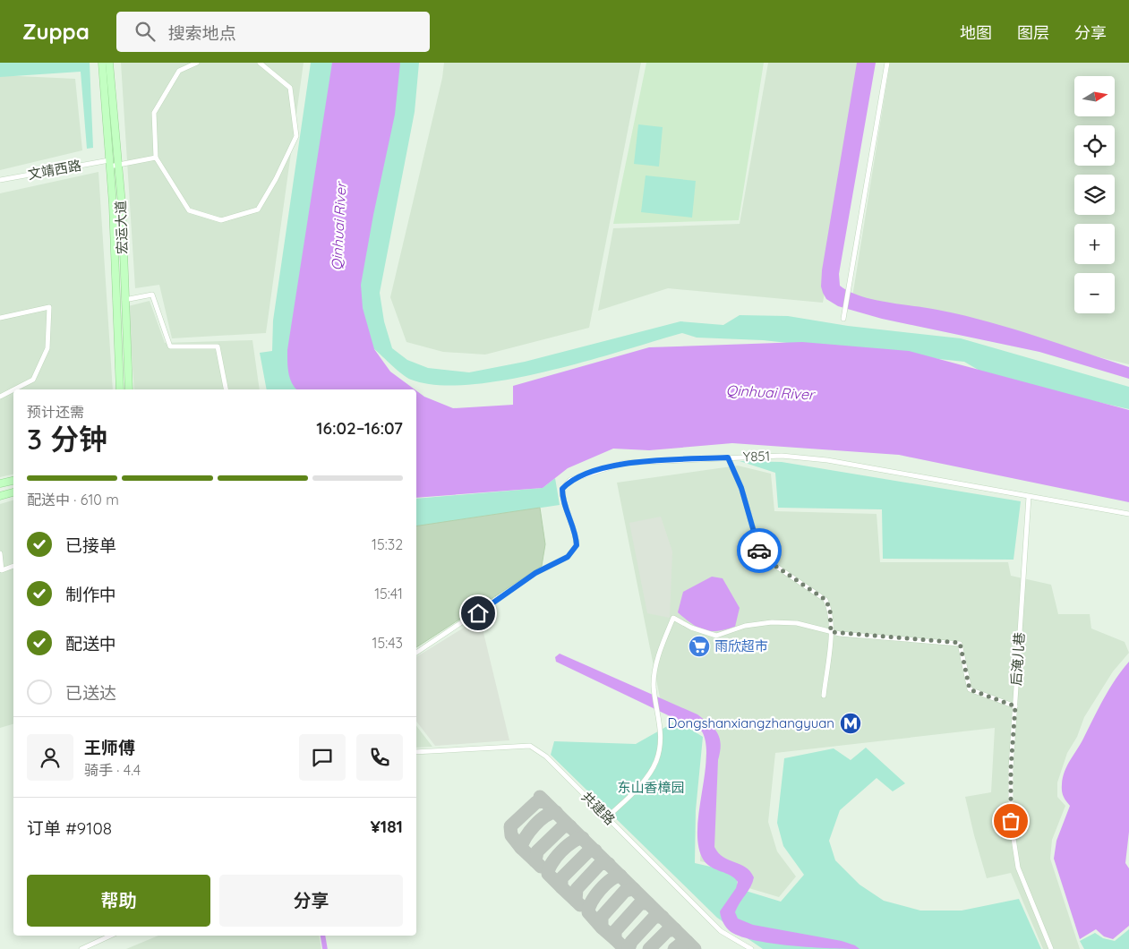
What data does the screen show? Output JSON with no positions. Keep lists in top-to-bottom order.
{
  "streets": {
    "main road": ["宏运大道"],
    "street": [
      "文靖西路",
      "Y851",
      "后淹儿巷",
      "共建路"
    ]
  },
  "crossings": [
    ["文靖西路", "宏运大道"],
    ["Y851", "后淹儿巷"]
  ],
  "water": ["Qinhuai River"],
  "parks": ["东山香樟园"],
  "places": {
    "supermarket": ["雨欣超市"],
    "metro station": ["Dongshanxiangzhangyuan"]
  },
  "north": "right",
  "page": {
    "header": "Zuppa",
    "search": "搜索地点",
    "nav": ["地图", "图层", "分享"],
    "map_buttons": ["+", "−"],
    "heading": ["3 分钟", "预计还需", "16:02–16:07"],
    "panel": [
      "王师傅",
      "骑手 · 4.4",
      "订单 #9108",
      "¥181"
    ],
    "bar": "配送中 · 610 m",
    "list": [
      ["已接单", "15:32"],
      ["制作中", "15:41"],
      ["配送中", "15:43"],
      "已送达"
    ],
    "buttons": ["帮助", "分享"]
  }
}
